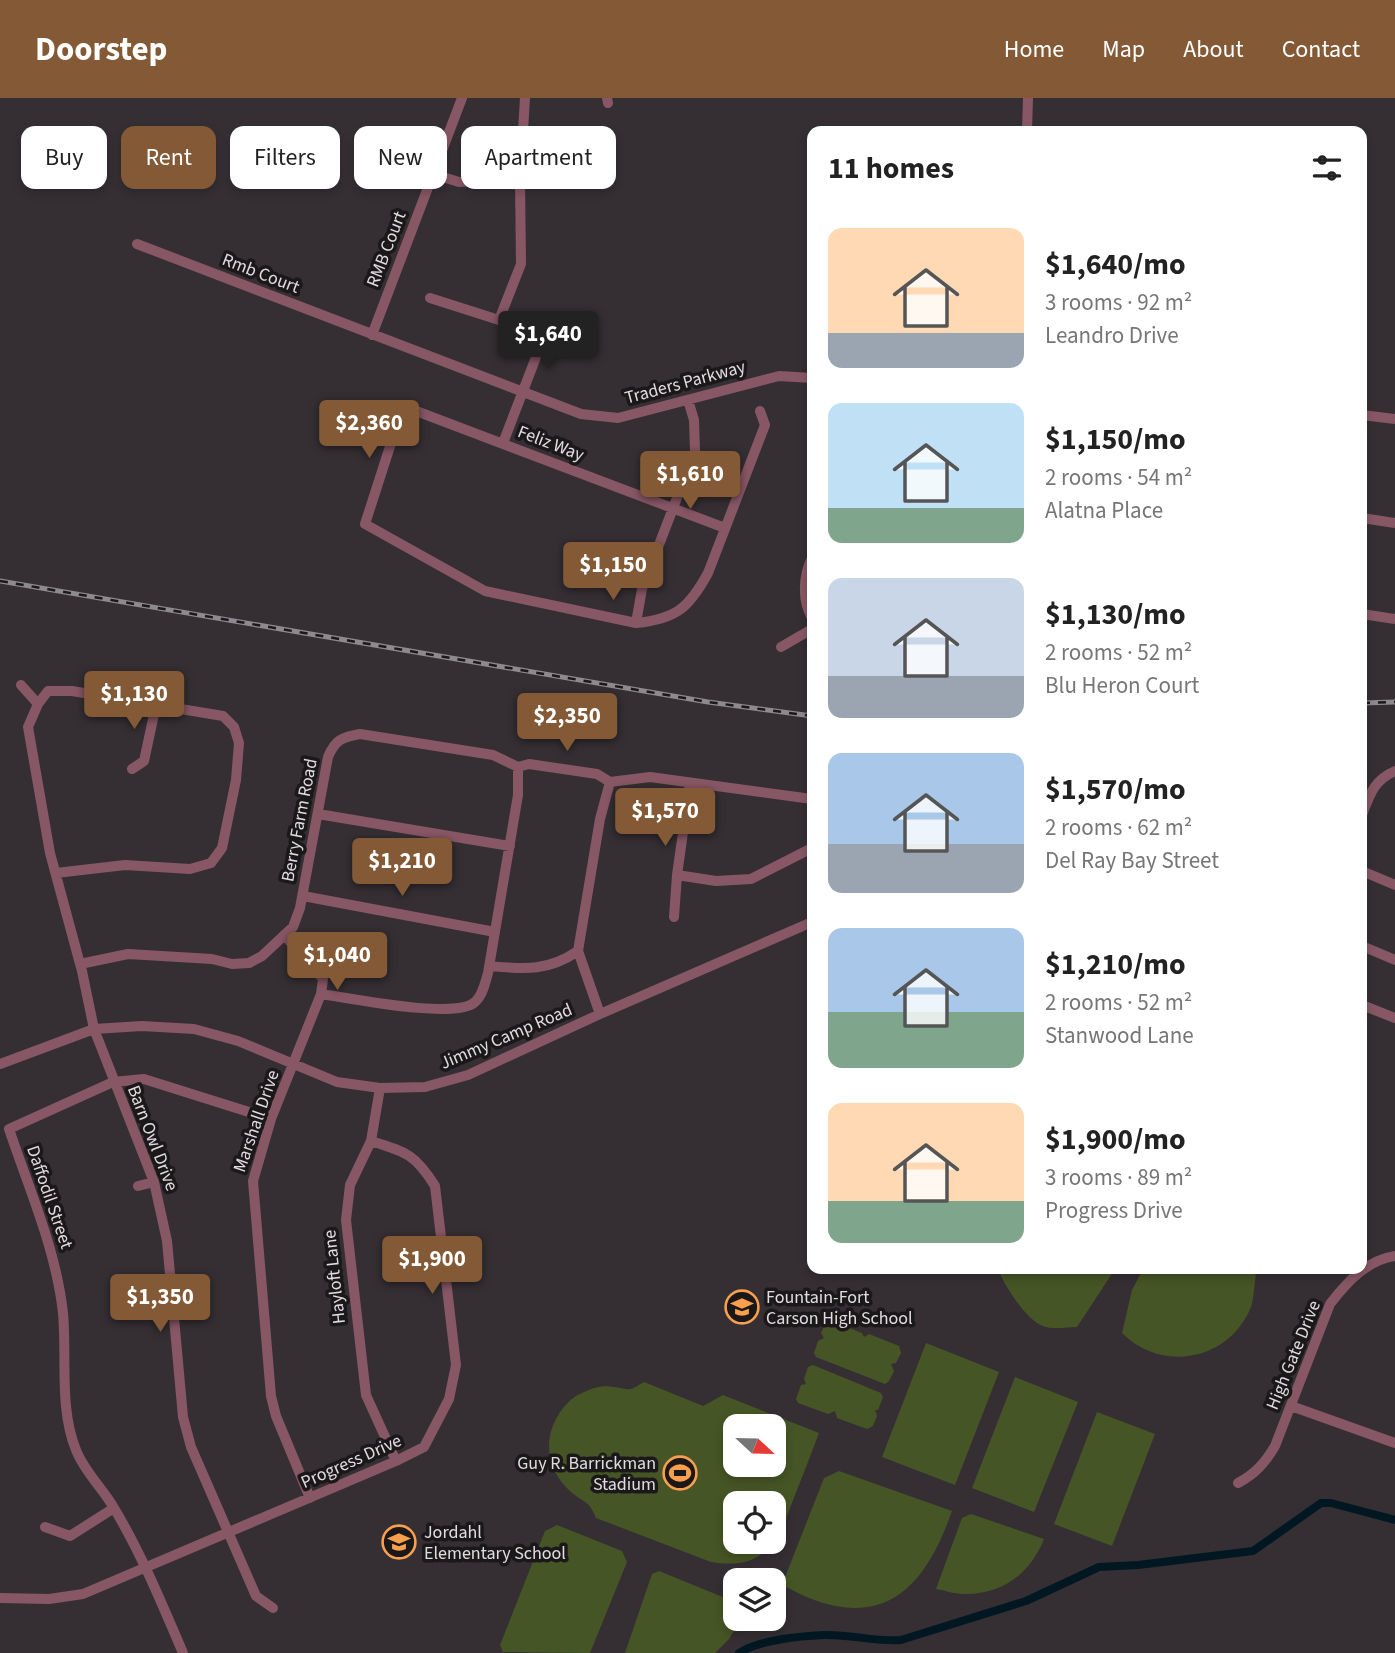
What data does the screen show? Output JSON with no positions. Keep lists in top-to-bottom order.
{
  "streets": {
    "street": [
      "RMB Court",
      "Rmb Court",
      "Traders Parkway",
      "Feliz Way",
      "Berry Farm Road",
      "Jimmy Camp Road",
      "Marshall Drive",
      "Barn Owl Drive",
      "Daffodil Street",
      "Hayloft Lane",
      "High Gate Drive",
      "Progress Drive"
    ]
  },
  "crossings": [
    ["RMB Court", "Rmb Court"],
    ["RMB Court", "Traders Parkway"],
    ["Rmb Court", "Traders Parkway"],
    ["Berry Farm Road", "Barn Owl Drive"],
    ["Jimmy Camp Road", "Marshall Drive"],
    ["Jimmy Camp Road", "Barn Owl Drive"],
    ["Jimmy Camp Road", "Hayloft Lane"],
    ["Marshall Drive", "Daffodil Street"],
    ["Marshall Drive", "Progress Drive"],
    ["Barn Owl Drive", "Daffodil Street"],
    ["Barn Owl Drive", "Progress Drive"],
    ["Daffodil Street", "Progress Drive"],
    ["Hayloft Lane", "Progress Drive"]
  ],
  "places": {
    "school or university": ["Fountain-Fort Carson High School", "Jordahl Elementary School"],
    "sports": ["Guy R. Barrickman Stadium"]
  },
  "north": "right",
  "page": {
    "header": "Doorstep",
    "nav": [
      "Home",
      "Map",
      "About",
      "Contact"
    ],
    "chip": [
      "Buy",
      "Rent",
      "Filters",
      "New",
      "Apartment"
    ],
    "heading": "11 homes",
    "list": [
      {
        "name": "$1,640/mo",
        "note": "3 rooms · 92 m² · Leandro Drive"
      },
      {
        "name": "$1,150/mo",
        "note": "2 rooms · 54 m² · Alatna Place"
      },
      {
        "name": "$1,130/mo",
        "note": "2 rooms · 52 m² · Blu Heron Court"
      },
      {
        "name": "$1,570/mo",
        "note": "2 rooms · 62 m² · Del Ray Bay Street"
      },
      {
        "name": "$1,210/mo",
        "note": "2 rooms · 52 m² · Stanwood Lane"
      },
      {
        "name": "$1,900/mo",
        "note": "3 rooms · 89 m² · Progress Drive"
      }
    ],
    "price": [
      "$1,640",
      "$2,360",
      "$1,610",
      "$1,150",
      "$1,130",
      "$2,350",
      "$1,570",
      "$1,210",
      "$1,040",
      "$1,900",
      "$1,350"
    ]
  }
}
